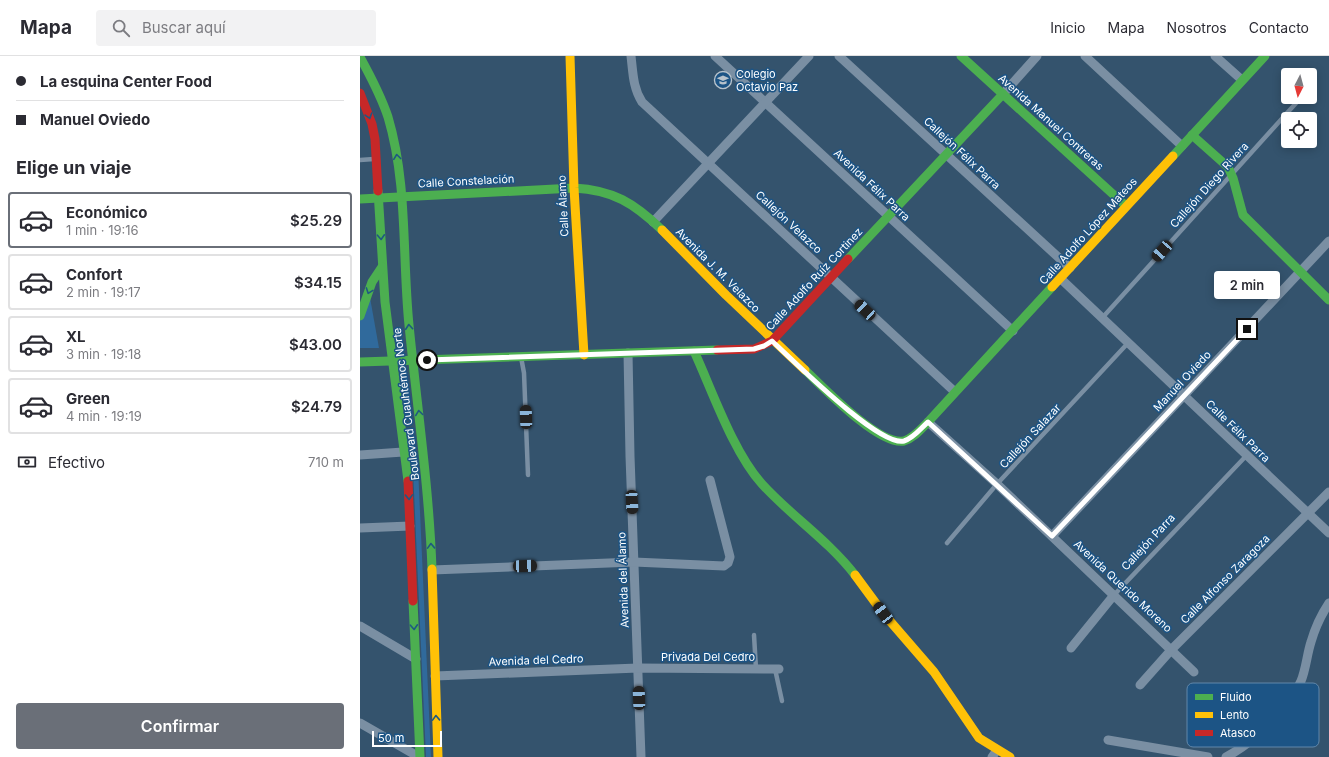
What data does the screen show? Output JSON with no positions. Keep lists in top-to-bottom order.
{
  "streets": {
    "main road": [
      "Avenida Manuel Contreras",
      "Calle Constelación",
      "Calle Álamo",
      "Calle Adolfo López Mateos",
      "Avenida J. M. Velazco",
      "Calle Adolfo Ruíz Cortinez",
      "Boulevard Cuauhtémoc Norte"
    ],
    "street": [
      "Callejón Félix Parra",
      "Avenida Félix Parra",
      "Callejón Velazco",
      "Manuel Oviedo",
      "Calle Félix Parra",
      "Callejón Parra",
      "Calle Alfonso Zaragoza",
      "Avenida del Álamo",
      "Avenida Querido Moreno",
      "Privada Del Cedro",
      "Avenida del Cedro"
    ],
    "lane": ["Callejón Diego Rivera", "Callejón Salazar"]
  },
  "crossings": [
    ["Avenida Manuel Contreras", "Calle Adolfo López Mateos"],
    ["Avenida Manuel Contreras", "Calle Adolfo Ruíz Cortinez"],
    ["Callejón Félix Parra", "Calle Adolfo López Mateos"],
    ["Callejón Félix Parra", "Calle Adolfo Ruíz Cortinez"],
    ["Calle Constelación", "Calle Álamo"],
    ["Calle Constelación", "Avenida J. M. Velazco"],
    ["Calle Constelación", "Boulevard Cuauhtémoc Norte"],
    ["Avenida Félix Parra", "Calle Adolfo López Mateos"],
    ["Avenida Félix Parra", "Calle Adolfo Ruíz Cortinez"],
    ["Callejón Diego Rivera", "Calle Félix Parra"],
    ["Calle Álamo", "Avenida J. M. Velazco"],
    ["Calle Álamo", "Calle Adolfo Ruíz Cortinez"],
    ["Callejón Velazco", "Calle Adolfo López Mateos"],
    ["Callejón Velazco", "Calle Adolfo Ruíz Cortinez"],
    ["Calle Adolfo López Mateos", "Avenida J. M. Velazco"],
    ["Calle Adolfo López Mateos", "Calle Félix Parra"],
    ["Calle Adolfo López Mateos", "Avenida Querido Moreno"],
    ["Avenida J. M. Velazco", "Calle Adolfo Ruíz Cortinez"],
    ["Avenida J. M. Velazco", "Avenida Querido Moreno"],
    ["Calle Adolfo Ruíz Cortinez", "Boulevard Cuauhtémoc Norte"],
    ["Calle Adolfo Ruíz Cortinez", "Avenida del Álamo"],
    ["Manuel Oviedo", "Calle Félix Parra"],
    ["Manuel Oviedo", "Avenida Querido Moreno"],
    ["Boulevard Cuauhtémoc Norte", "Avenida del Cedro"],
    ["Calle Félix Parra", "Callejón Salazar"],
    ["Calle Félix Parra", "Callejón Parra"],
    ["Calle Félix Parra", "Calle Alfonso Zaragoza"],
    ["Callejón Salazar", "Avenida Querido Moreno"],
    ["Callejón Parra", "Avenida Querido Moreno"],
    ["Calle Alfonso Zaragoza", "Avenida Querido Moreno"],
    ["Avenida del Álamo", "Privada Del Cedro"],
    ["Avenida del Álamo", "Avenida del Cedro"],
    ["Privada Del Cedro", "Avenida del Cedro"]
  ],
  "places": {
    "school or university": ["Colegio Octavio Paz"]
  },
  "legend": ["Fluido", "Lento", "Atasco"],
  "scale_bar": "50 m",
  "north": "bottom",
  "page": {
    "header": "Mapa",
    "search": "Buscar aquí",
    "nav": [
      "Inicio",
      "Mapa",
      "Nosotros",
      "Contacto"
    ],
    "banner": ["La esquina Center Food", "Manuel Oviedo"],
    "heading": "Elige un viaje",
    "list": [
      {
        "name": "Económico",
        "note": "1 min · 19:16",
        "value": "$25.29"
      },
      {
        "name": "Confort",
        "note": "2 min · 19:17",
        "value": "$34.15"
      },
      {
        "name": "XL",
        "note": "3 min · 19:18",
        "value": "$43.00"
      },
      {
        "name": "Green",
        "note": "4 min · 19:19",
        "value": "$24.79"
      }
    ],
    "bubble": "2 min",
    "pay": ["Efectivo", "710 m"],
    "buttons": "Confirmar",
    "scale": "50 m"
  }
}
